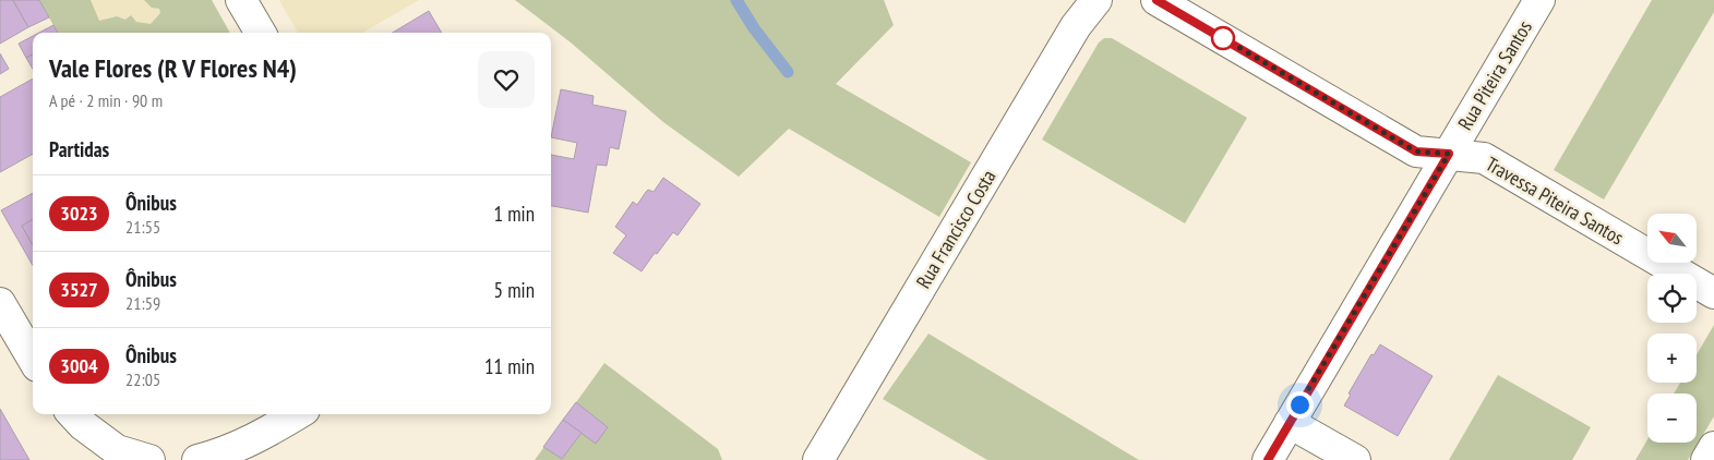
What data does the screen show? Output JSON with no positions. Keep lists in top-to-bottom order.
{
  "streets": {
    "street": ["Rua Piteira Santos", "Travessa Piteira Santos", "Rua Francisco Costa"]
  },
  "crossings": [
    ["Rua Piteira Santos", "Travessa Piteira Santos"]
  ],
  "lines": ["bus line 3023"],
  "north": "top left",
  "page": {
    "heading": [
      ["Vale Flores (R V Flores N4)", "A pé · 2 min · 90 m"],
      "Partidas"
    ],
    "list": [
      {
        "mark": "3023",
        "name": "Ônibus",
        "note": "21:55",
        "value": "1 min"
      },
      {
        "mark": "3527",
        "name": "Ônibus",
        "note": "21:59",
        "value": "5 min"
      },
      {
        "mark": "3004",
        "name": "Ônibus",
        "note": "22:05",
        "value": "11 min"
      }
    ],
    "map_buttons": ["+", "−"]
  }
}
